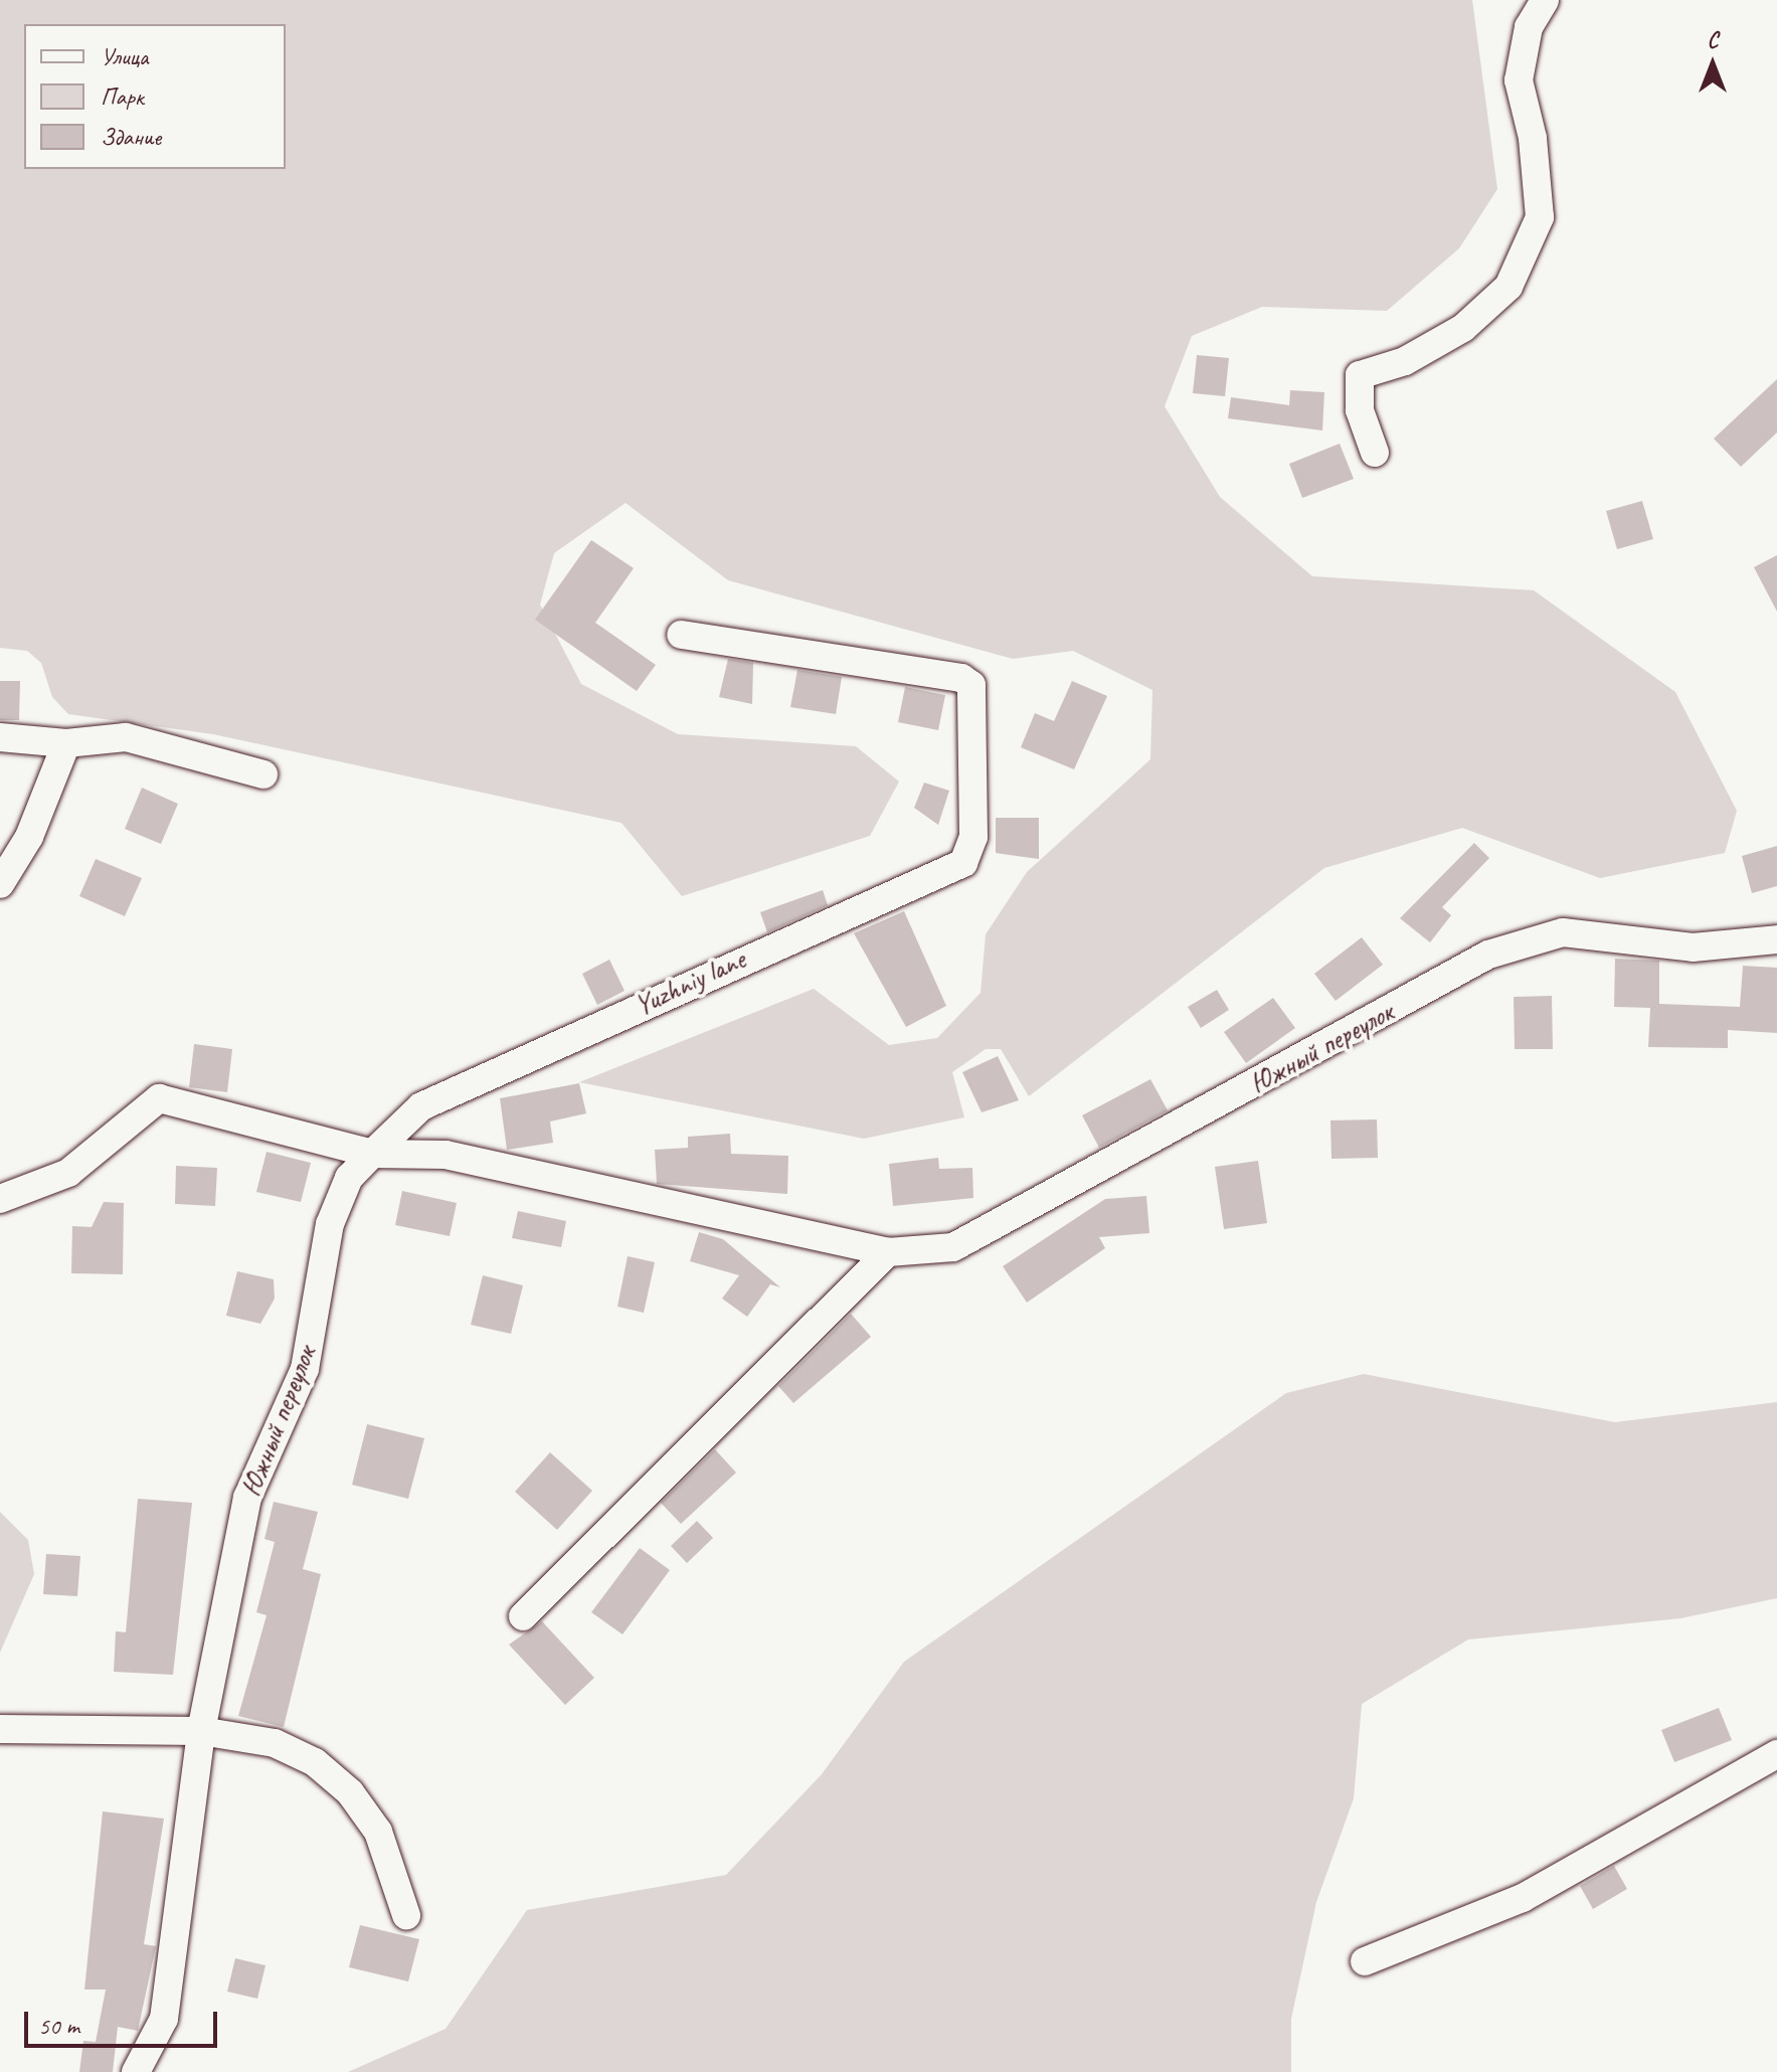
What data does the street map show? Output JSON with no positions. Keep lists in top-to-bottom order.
{
  "streets": {
    "street": ["Yuzhniy lane", "Южный переулок"]
  },
  "crossings": [
    ["Yuzhniy lane", "Южный переулок"]
  ],
  "legend": ["Улица", "Парк", "Здание"],
  "scale_bar": "50 m",
  "north": "top"
}
